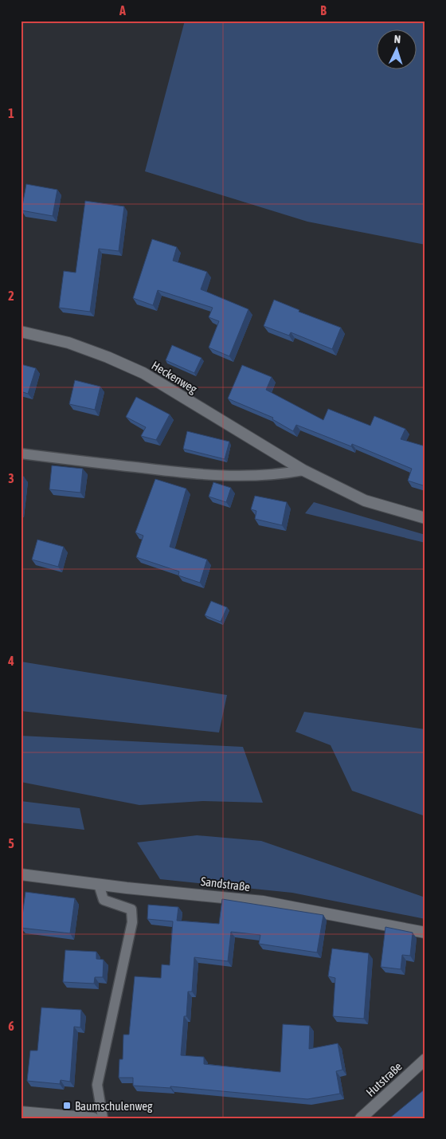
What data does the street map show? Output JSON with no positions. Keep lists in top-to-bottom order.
{
  "streets": {
    "street": ["Heckenweg", "Sandstraße", "Hutstraße"]
  },
  "places": {
    "transit": ["Baumschulenweg"]
  },
  "north": "top",
  "grid": {
    "columns": ["A", "B"],
    "rows": [
      "1",
      "2",
      "3",
      "4",
      "5",
      "6"
    ]
  }
}
